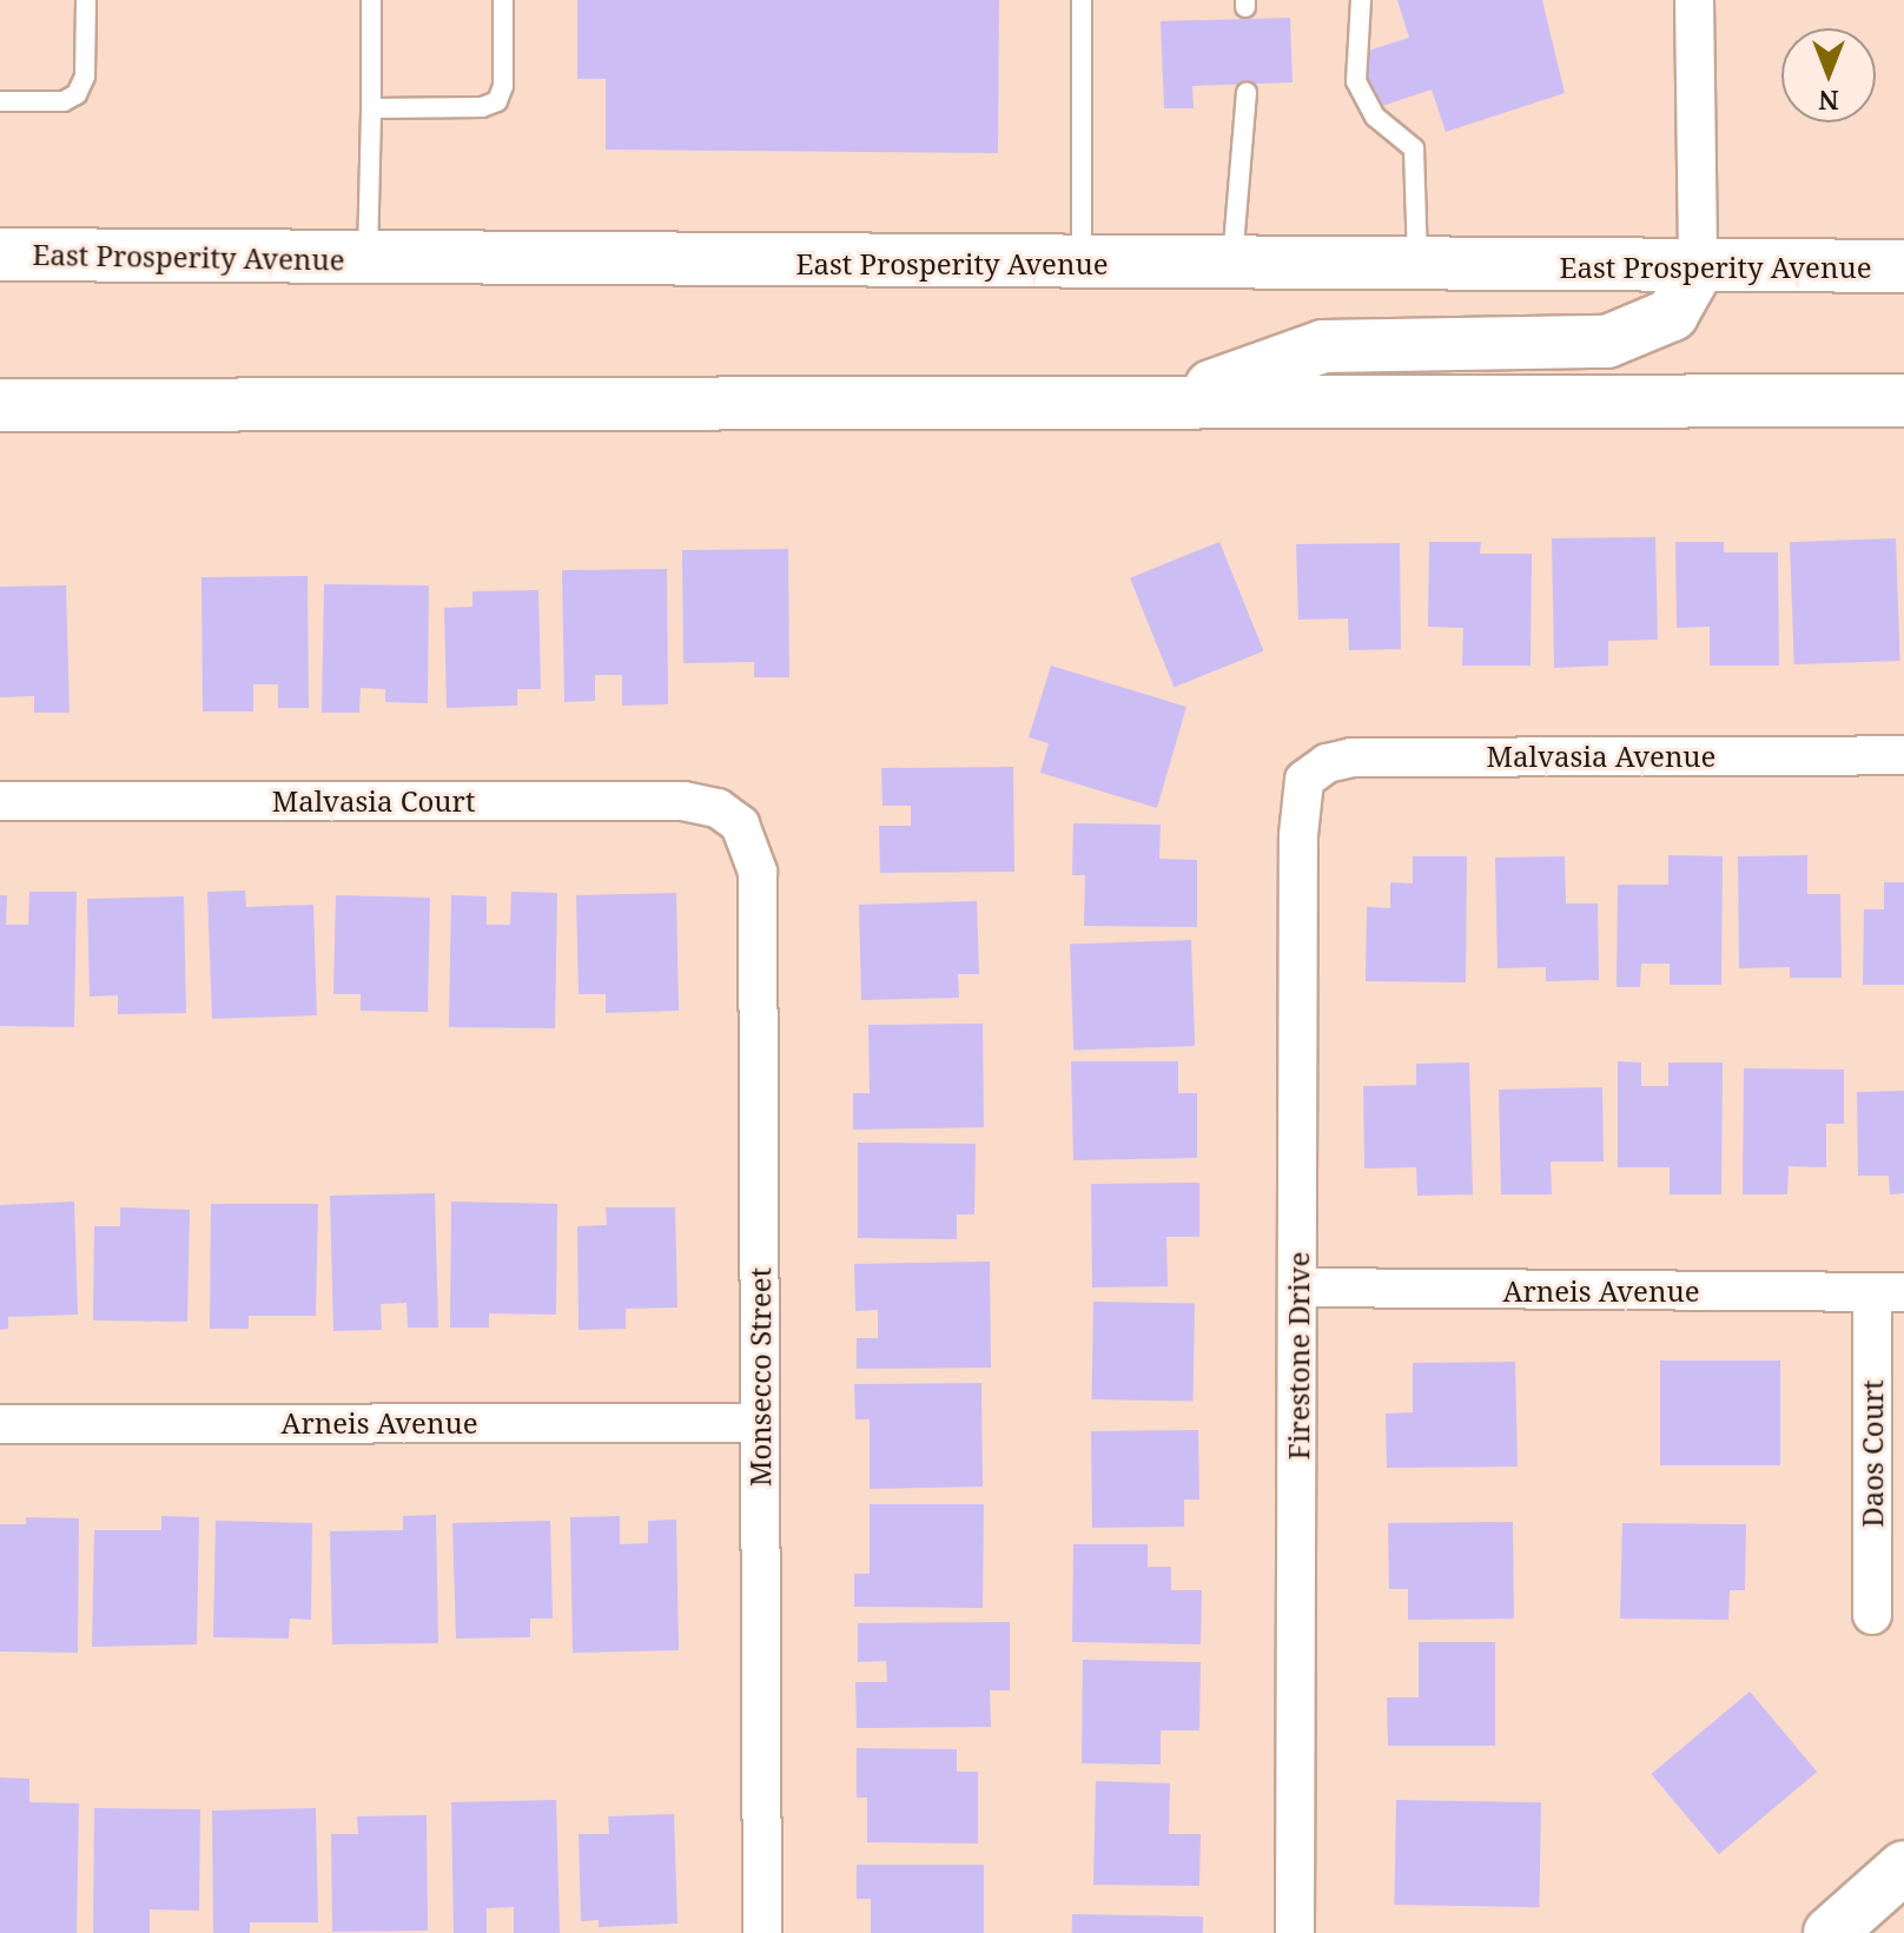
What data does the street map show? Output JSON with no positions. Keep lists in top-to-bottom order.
{
  "streets": {
    "main road": ["East Prosperity Avenue"],
    "street": [
      "Malvasia Avenue",
      "Malvasia Court",
      "Arneis Avenue",
      "Firestone Drive",
      "Monsecco Street",
      "Daos Court"
    ]
  },
  "crossings": [
    ["Malvasia Avenue", "Firestone Drive"],
    ["Malvasia Court", "Monsecco Street"],
    ["Arneis Avenue", "Firestone Drive"],
    ["Arneis Avenue", "Monsecco Street"],
    ["Arneis Avenue", "Daos Court"]
  ],
  "north": "bottom"
}
